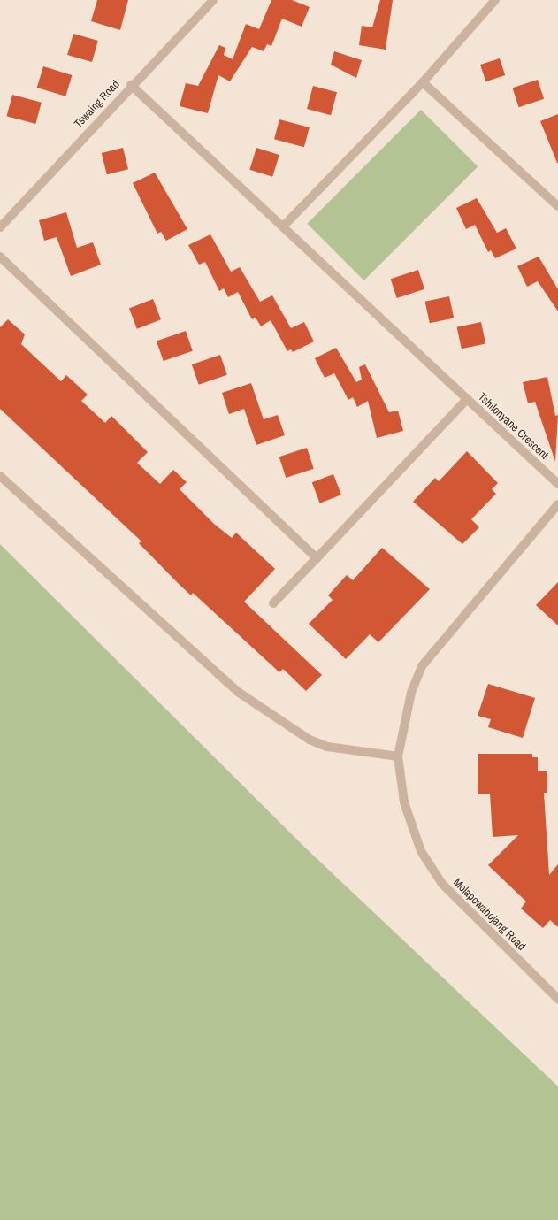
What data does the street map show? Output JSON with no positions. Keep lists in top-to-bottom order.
{
  "streets": {
    "street": ["Tswaing Road", "Tshilonyane Crescent", "Molapowabojang Road"]
  },
  "crossings": [
    ["Tswaing Road", "Tshilonyane Crescent"]
  ]
}
